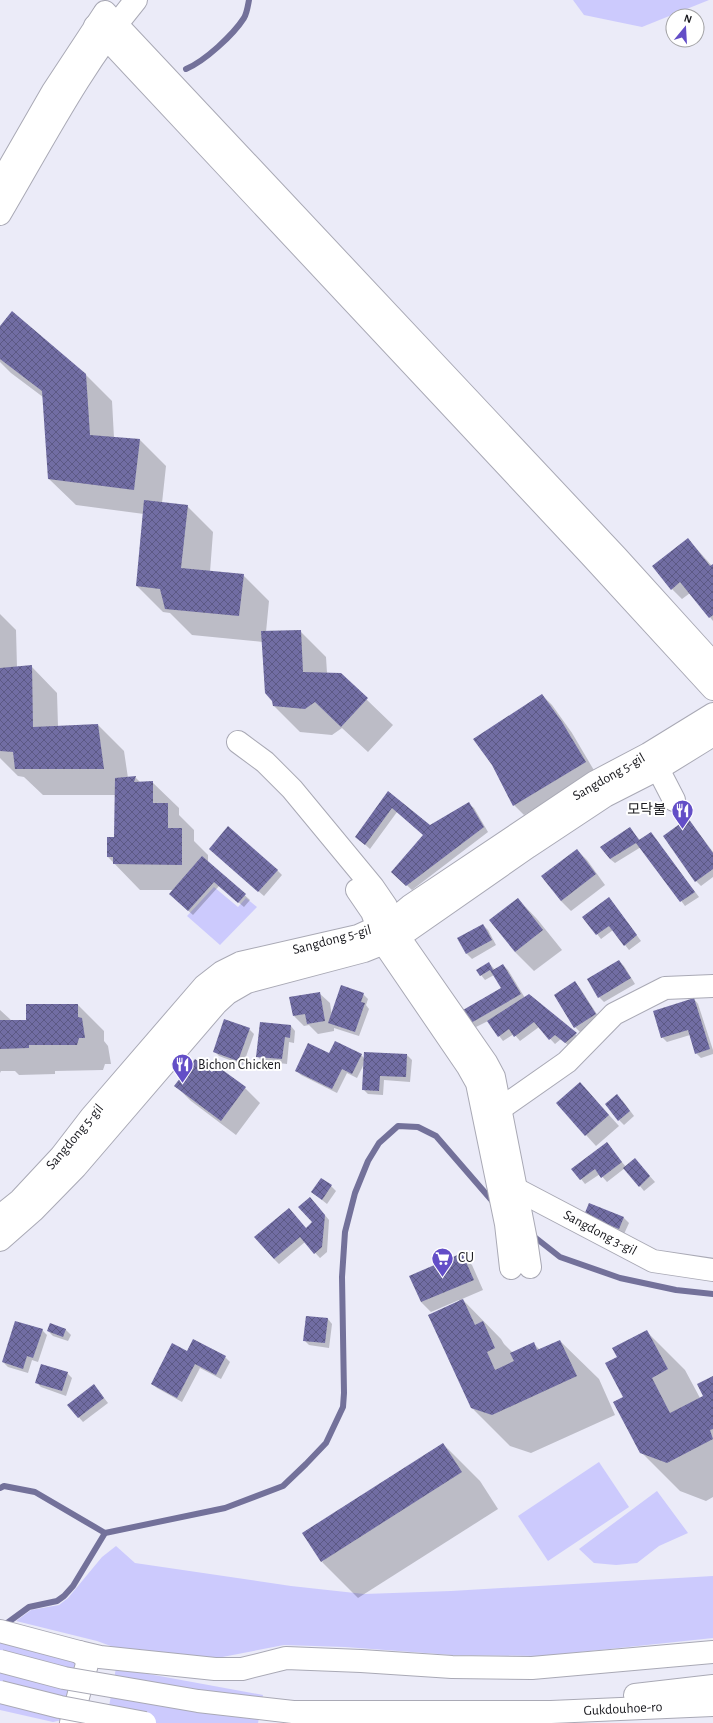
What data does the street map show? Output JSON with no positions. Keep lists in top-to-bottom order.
{
  "streets": {
    "main road": ["Sangdong 5-gil", "Sangdong 3-gil", "Gukdouhoe-ro"]
  },
  "places": {
    "restaurant": ["모닥불", "Bichon Chicken"],
    "supermarket": ["CU"]
  },
  "north": "top"
}
